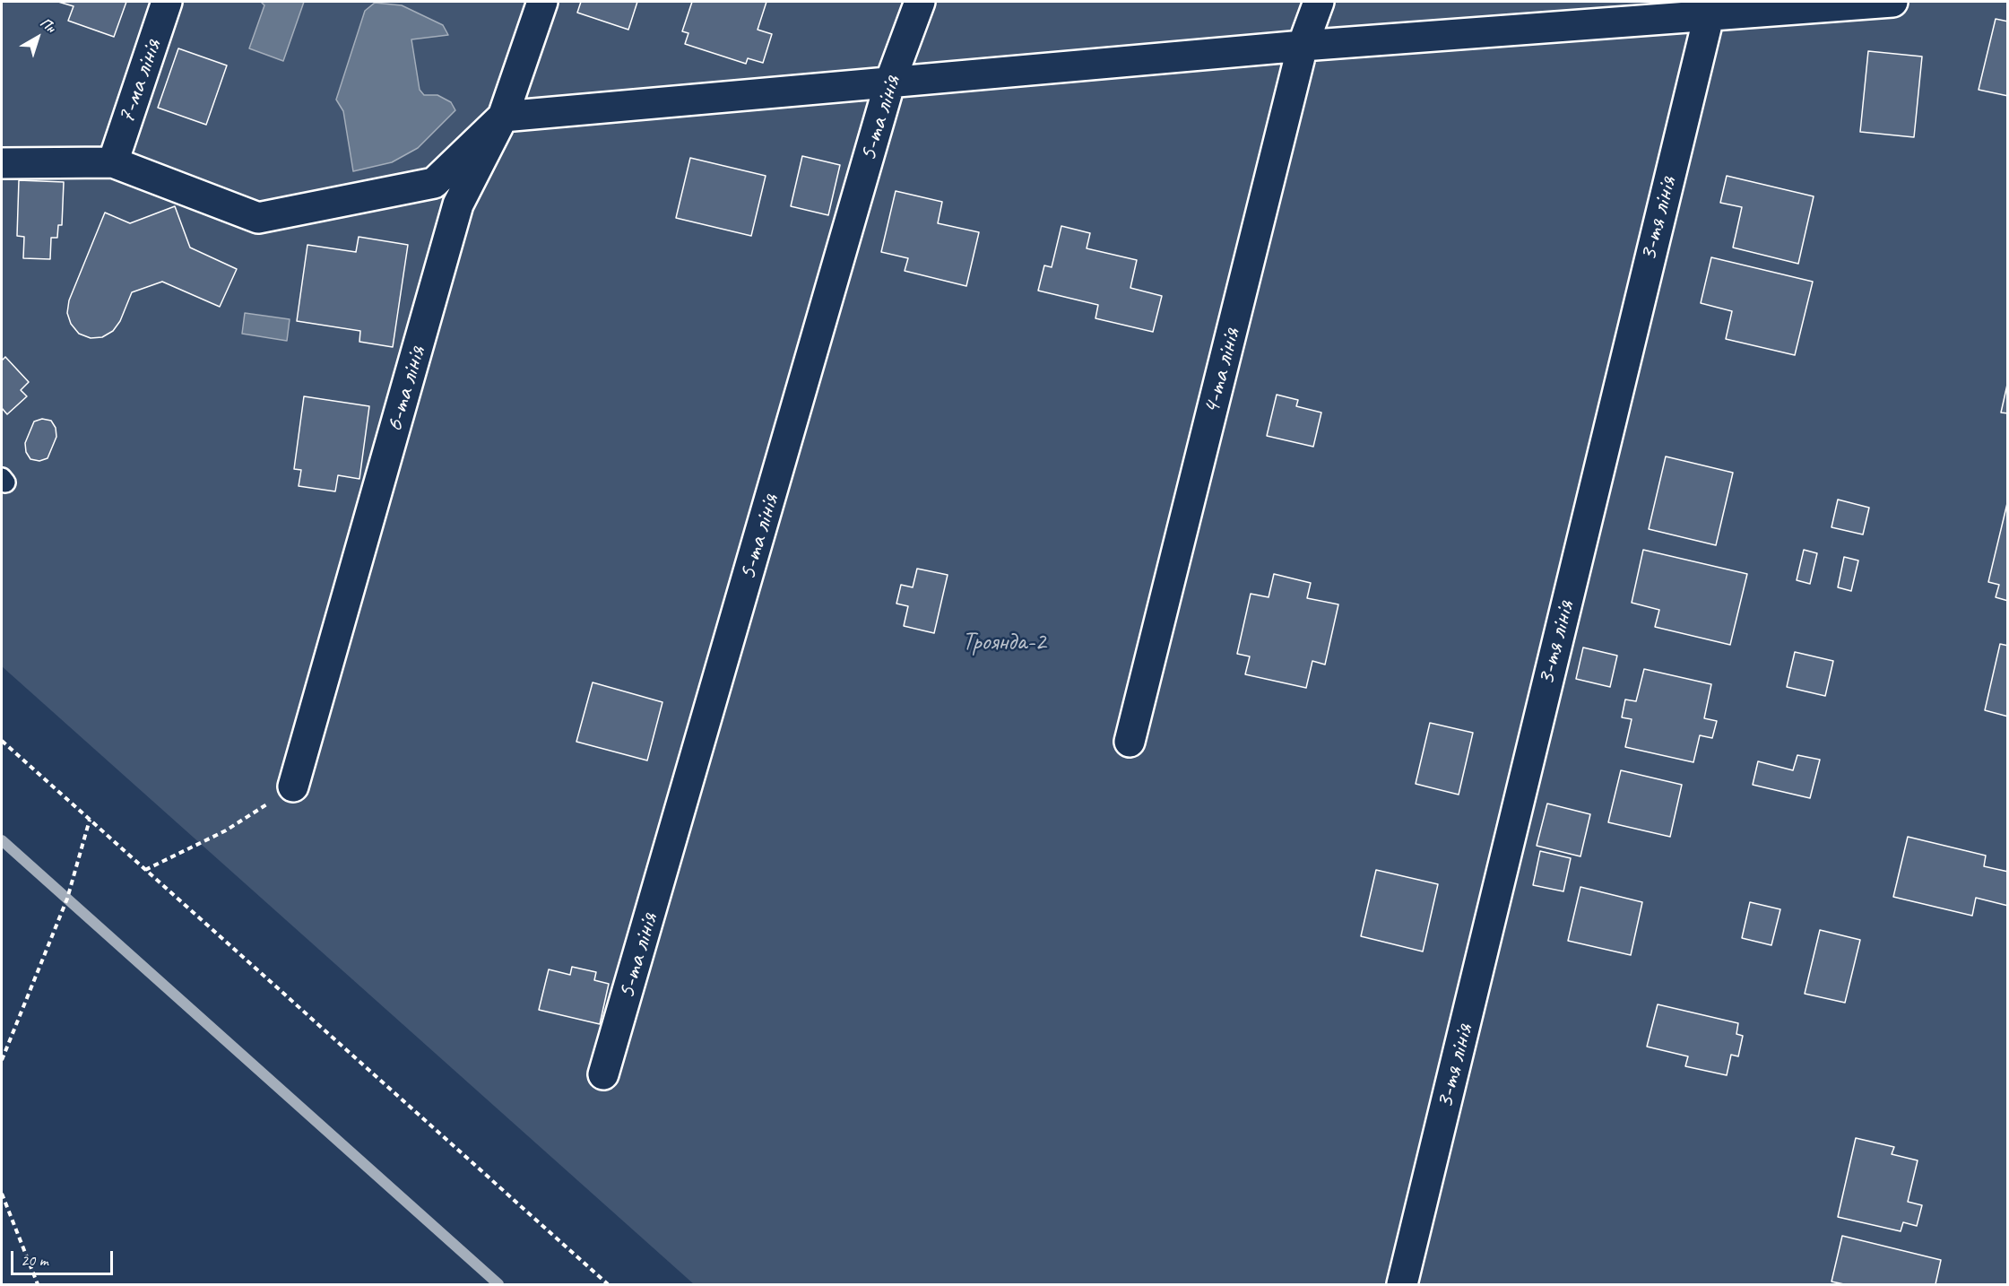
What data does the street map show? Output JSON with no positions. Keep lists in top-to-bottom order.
{
  "streets": {
    "street": [
      "7-ма лінія",
      "5-та лінія",
      "3-тя лінія",
      "4-та лінія",
      "6-та лінія"
    ]
  },
  "parks": ["Троянда-2"],
  "scale_bar": "20 m",
  "north": "top right"
}
